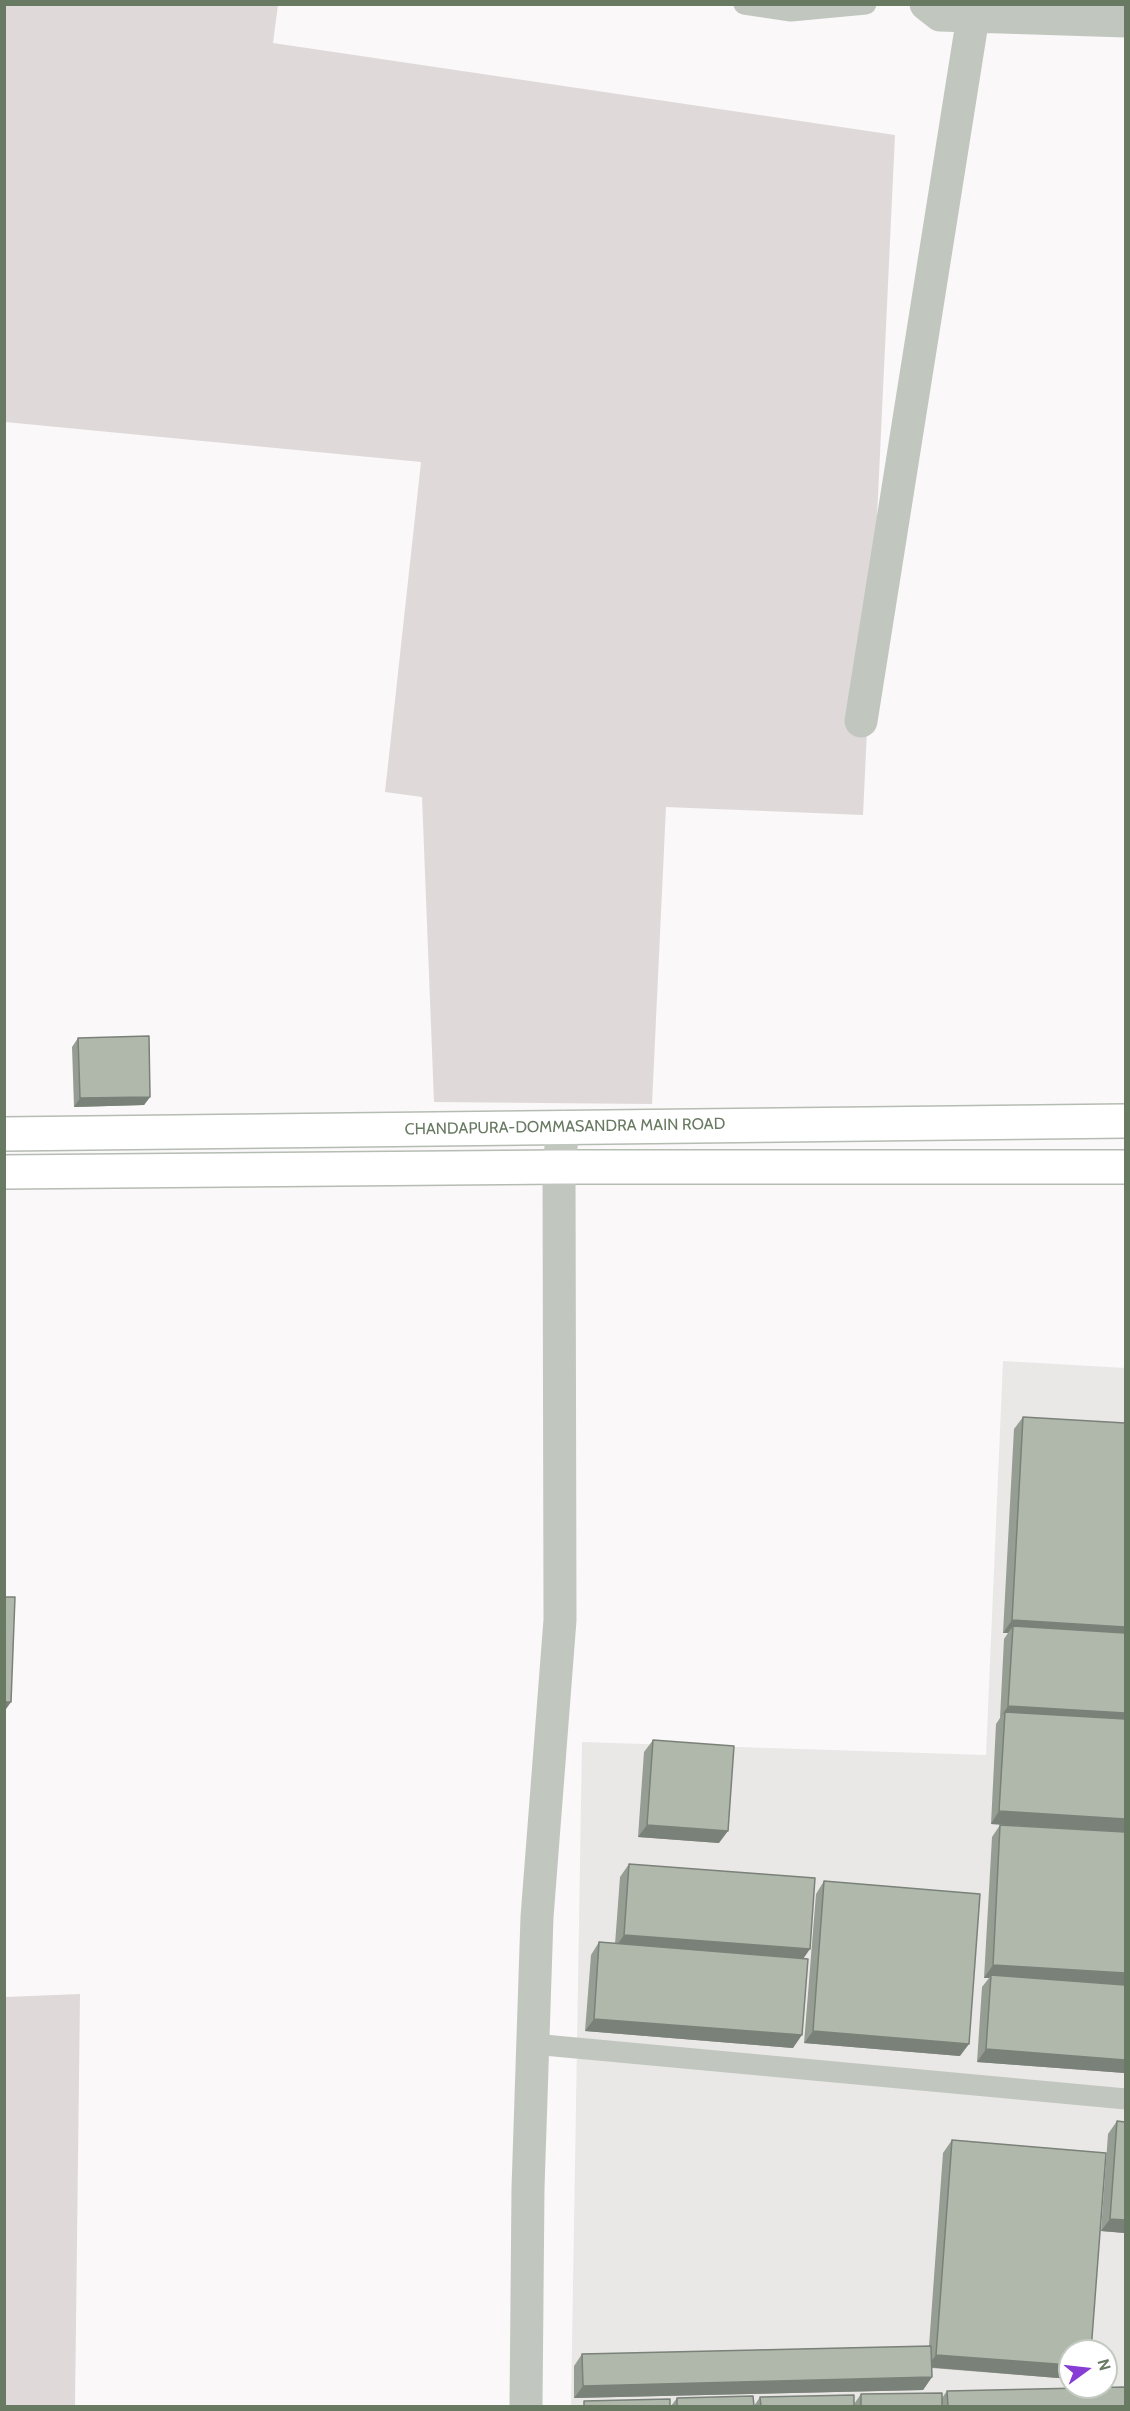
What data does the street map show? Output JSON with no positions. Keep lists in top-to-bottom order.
{
  "streets": {
    "main road": ["CHANDAPURA-DOMMASANDRA MAIN ROAD"]
  },
  "north": "right"
}
